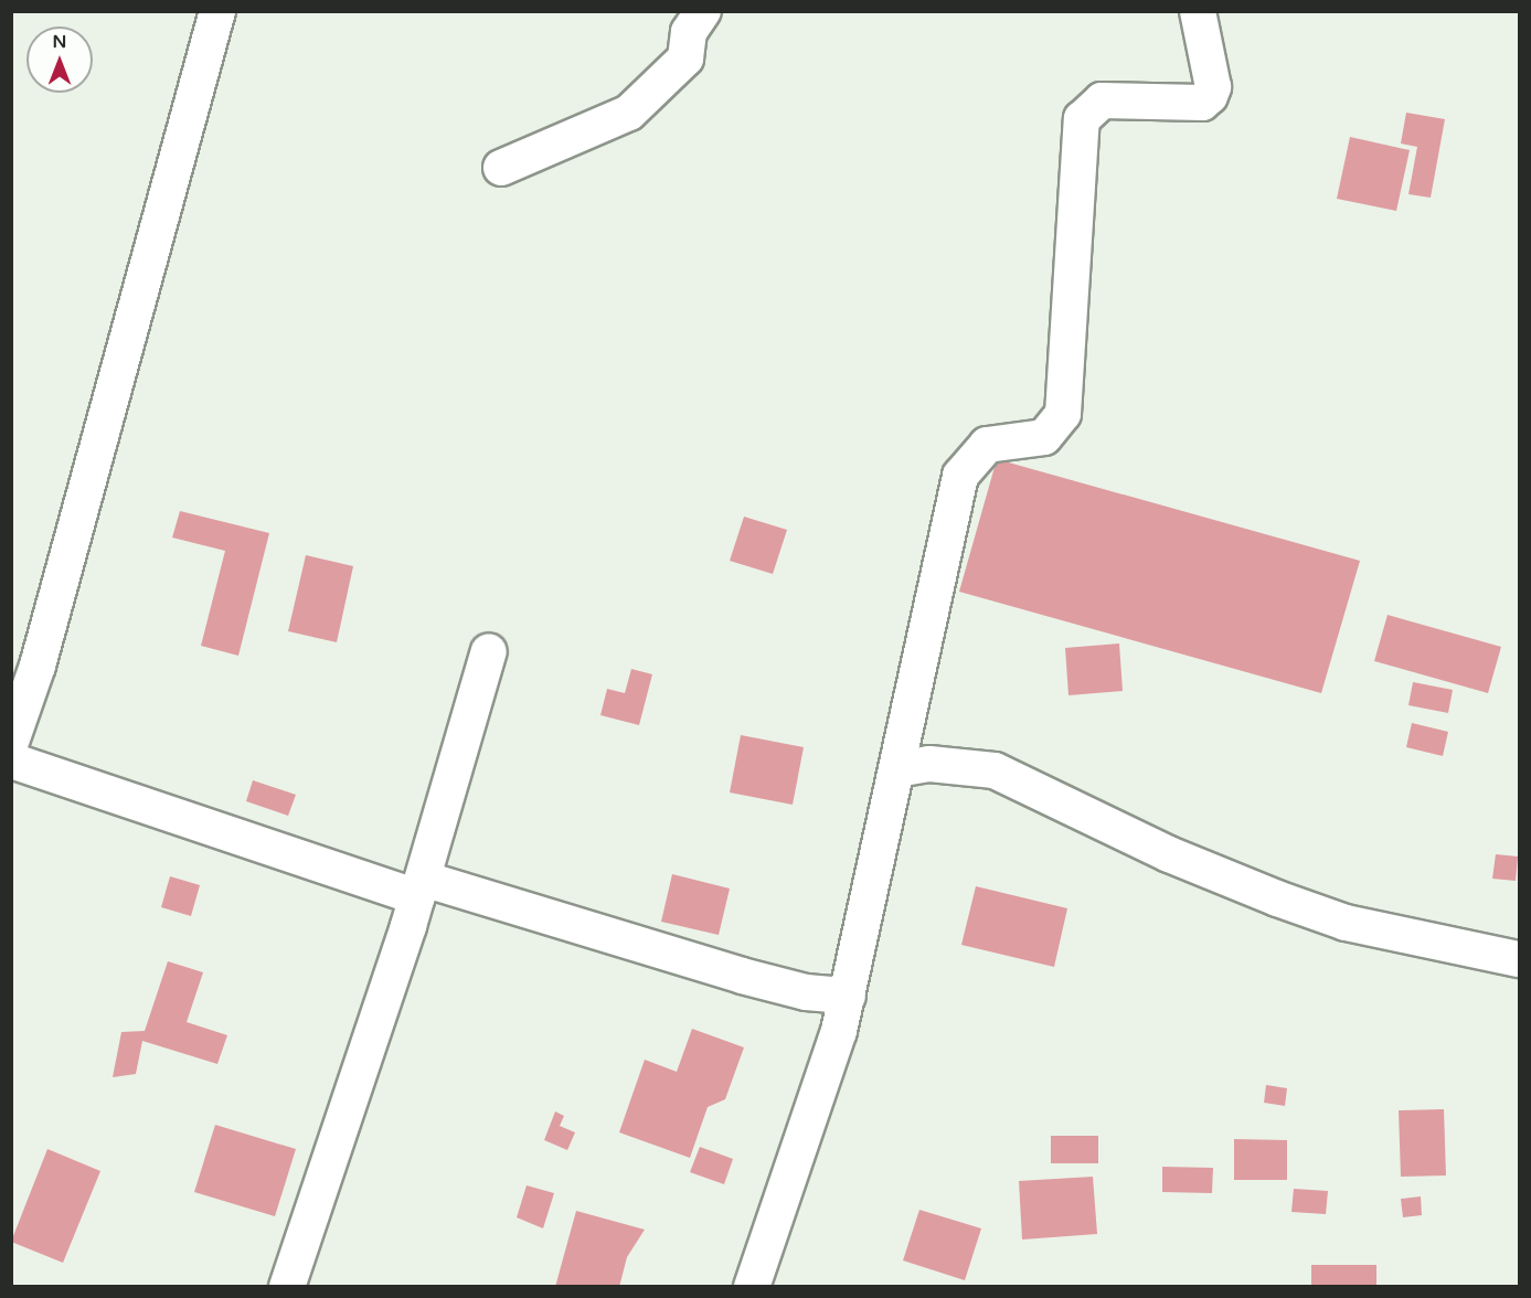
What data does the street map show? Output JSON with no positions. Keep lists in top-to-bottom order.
{
  "north": "top"
}
